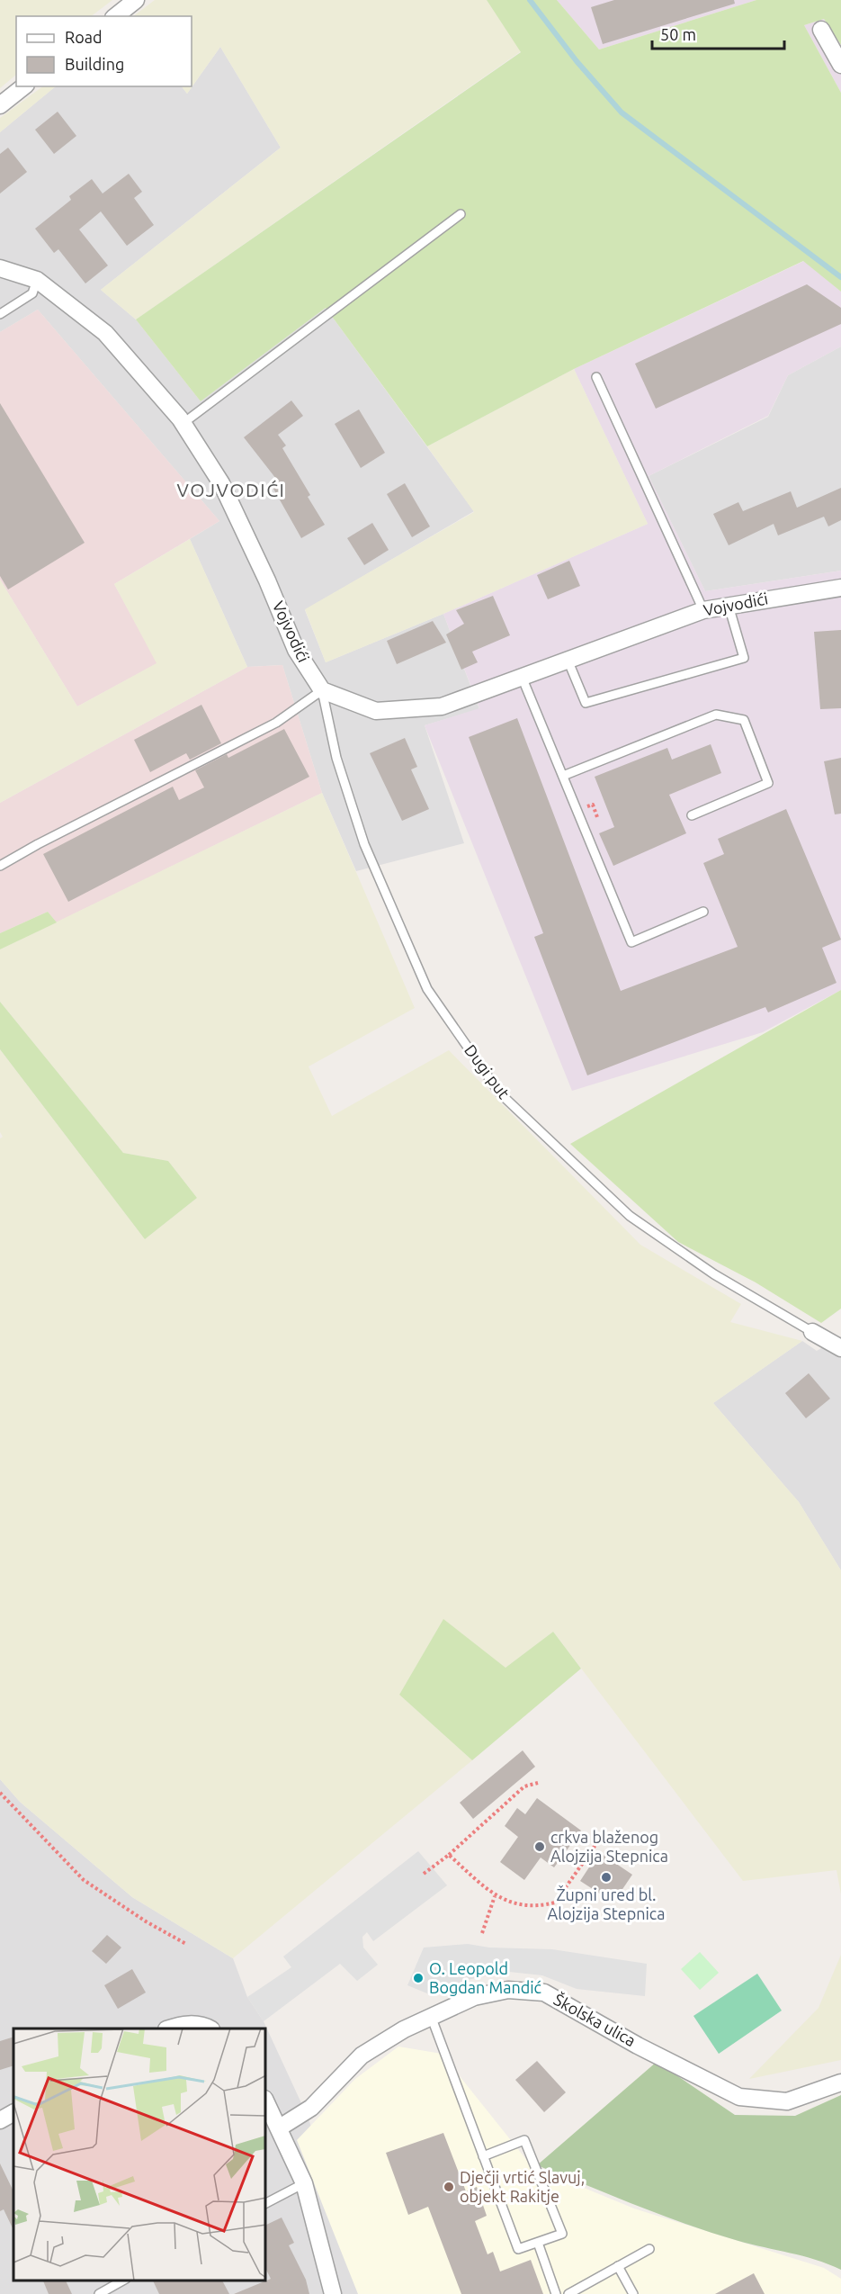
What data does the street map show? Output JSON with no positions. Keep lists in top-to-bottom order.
{
  "streets": {
    "street": ["Vojvodići", "Dugi put", "Školska ulica"]
  },
  "crossings": [
    ["Vojvodići", "Dugi put"]
  ],
  "districts": ["VOJVODIĆI"],
  "places": [
    "crkva blaženog Alojzija Stepnica",
    "Župni ured bl. Alojzija Stepnica",
    "O. Leopold Bogdan Mandić",
    "Dječji vrtić Slavuj, objekt Rakitje"
  ],
  "legend": ["Road", "Building"],
  "scale_bar": "50 m"
}
